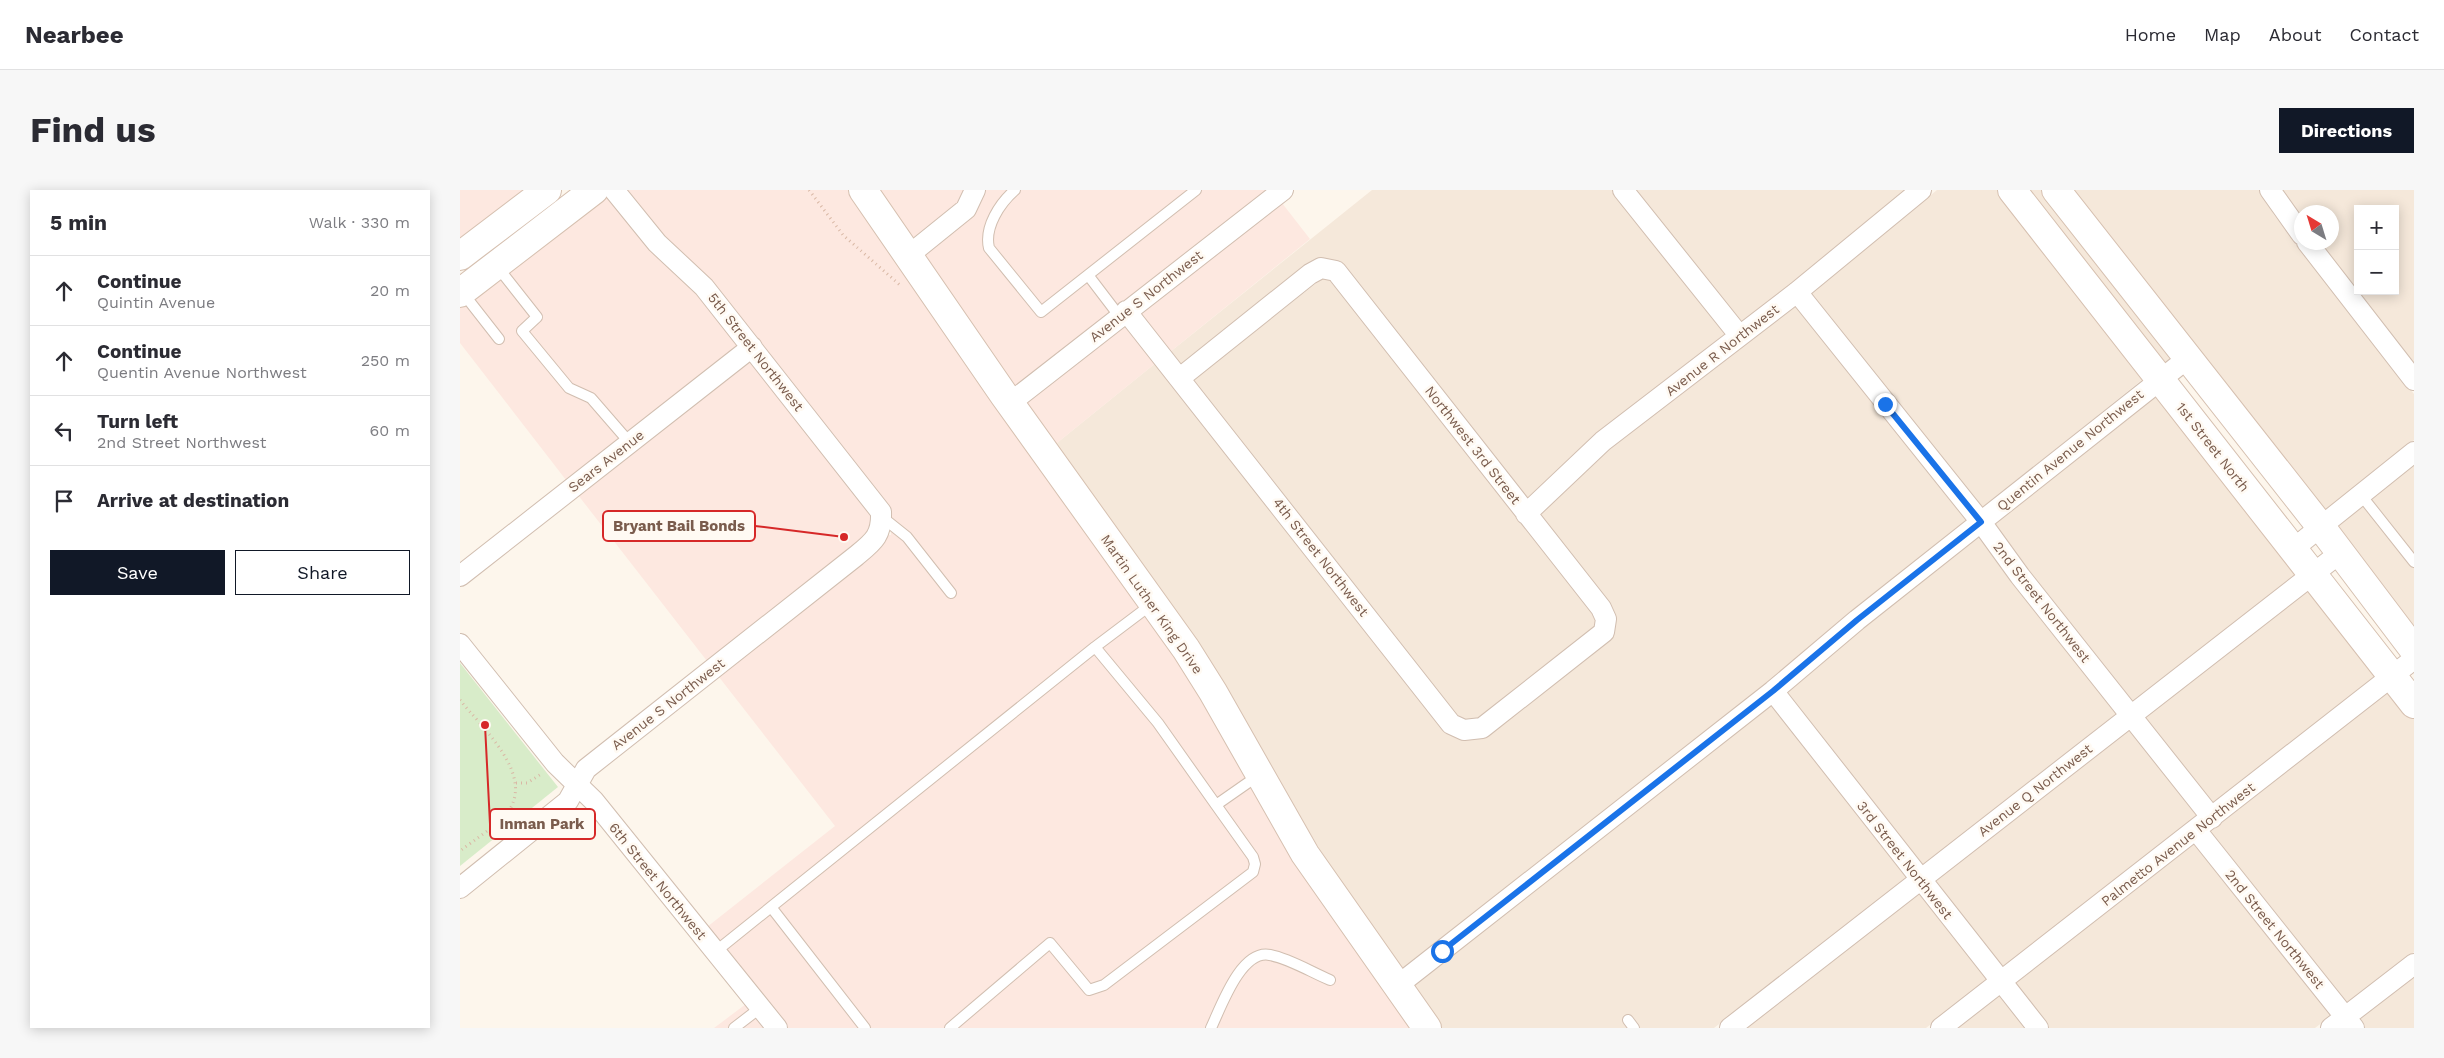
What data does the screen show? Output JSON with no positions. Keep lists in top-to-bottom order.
{
  "streets": {
    "main road": ["1st Street North", "Martin Luther King Drive"],
    "street": [
      "Avenue S Northwest",
      "Avenue R Northwest",
      "5th Street Northwest",
      "Northwest 3rd Street",
      "Quentin Avenue Northwest",
      "Sears Avenue",
      "4th Street Northwest",
      "2nd Street Northwest",
      "Avenue Q Northwest",
      "Palmetto Avenue Northwest",
      "3rd Street Northwest",
      "6th Street Northwest"
    ]
  },
  "crossings": [
    ["Avenue S Northwest", "5th Street Northwest"],
    ["Avenue S Northwest", "4th Street Northwest"],
    ["Avenue S Northwest", "Martin Luther King Drive"],
    ["Avenue S Northwest", "6th Street Northwest"],
    ["Avenue R Northwest", "Northwest 3rd Street"],
    ["Avenue R Northwest", "2nd Street Northwest"],
    ["5th Street Northwest", "Sears Avenue"],
    ["Northwest 3rd Street", "4th Street Northwest"],
    ["1st Street North", "Quentin Avenue Northwest"],
    ["1st Street North", "Avenue Q Northwest"],
    ["1st Street North", "Palmetto Avenue Northwest"],
    ["Quentin Avenue Northwest", "2nd Street Northwest"],
    ["Quentin Avenue Northwest", "Martin Luther King Drive"],
    ["Quentin Avenue Northwest", "3rd Street Northwest"],
    ["2nd Street Northwest", "Avenue Q Northwest"],
    ["2nd Street Northwest", "Palmetto Avenue Northwest"],
    ["Avenue Q Northwest", "3rd Street Northwest"],
    ["Palmetto Avenue Northwest", "3rd Street Northwest"]
  ],
  "places": ["Bryant Bail Bonds", "Inman Park"],
  "north": "top left",
  "page": {
    "header": "Nearbee",
    "nav": [
      "Home",
      "Map",
      "About",
      "Contact"
    ],
    "buttons": [
      "Directions",
      ["Save", "Share"]
    ],
    "title": "Find us",
    "heading": ["5 min", "Walk · 330 m"],
    "map_buttons": ["+", "−"],
    "list": [
      ["Continue", "Quintin Avenue", "20 m"],
      ["Continue", "Quentin Avenue Northwest", "250 m"],
      ["Turn left", "2nd Street Northwest", "60 m"],
      "Arrive at destination"
    ]
  }
}
